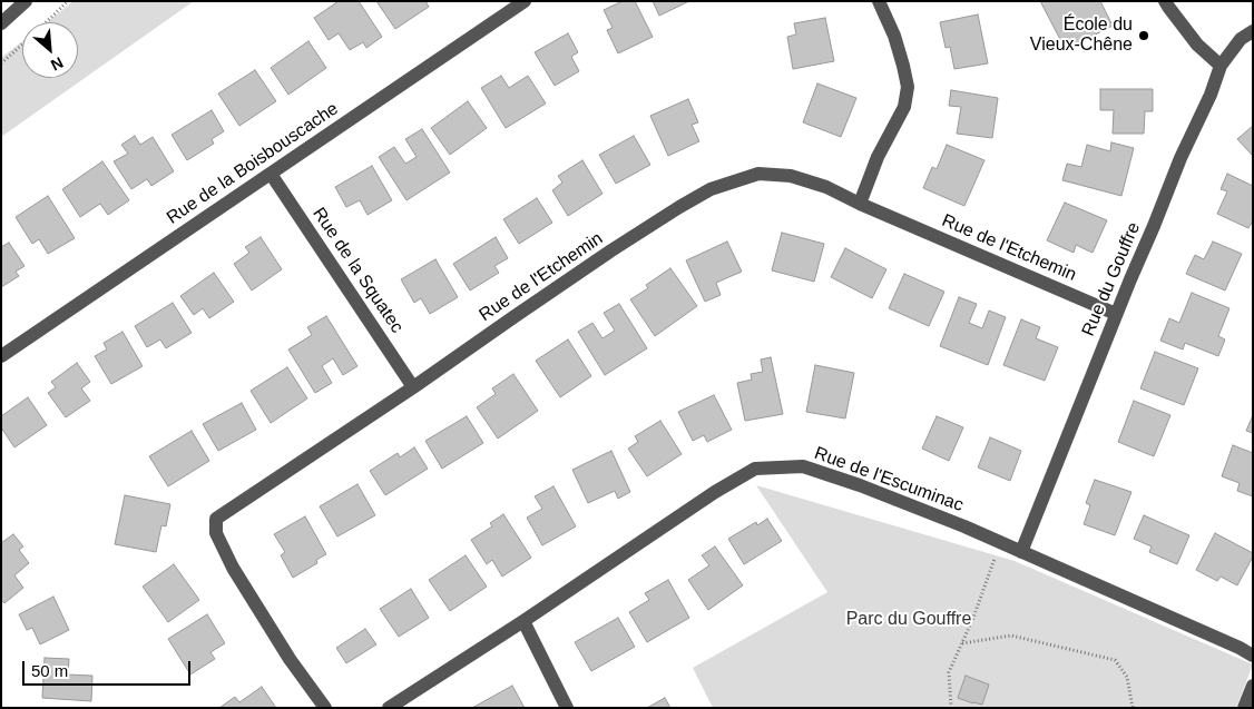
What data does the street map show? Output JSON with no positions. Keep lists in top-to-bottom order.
{
  "streets": {
    "street": [
      "Rue de la Boisbouscache",
      "Rue de l'Etchemin",
      "Rue de la Squatec",
      "Rue du Gouffre",
      "Rue de l'Escuminac"
    ]
  },
  "crossings": [
    ["Rue de la Boisbouscache", "Rue de la Squatec"],
    ["Rue de l'Etchemin", "Rue de la Squatec"],
    ["Rue de l'Etchemin", "Rue du Gouffre"],
    ["Rue du Gouffre", "Rue de l'Escuminac"]
  ],
  "parks": ["Parc du Gouffre"],
  "places": ["École du Vieux-Chêne"],
  "scale_bar": "50 m",
  "north": "bottom right"
}
